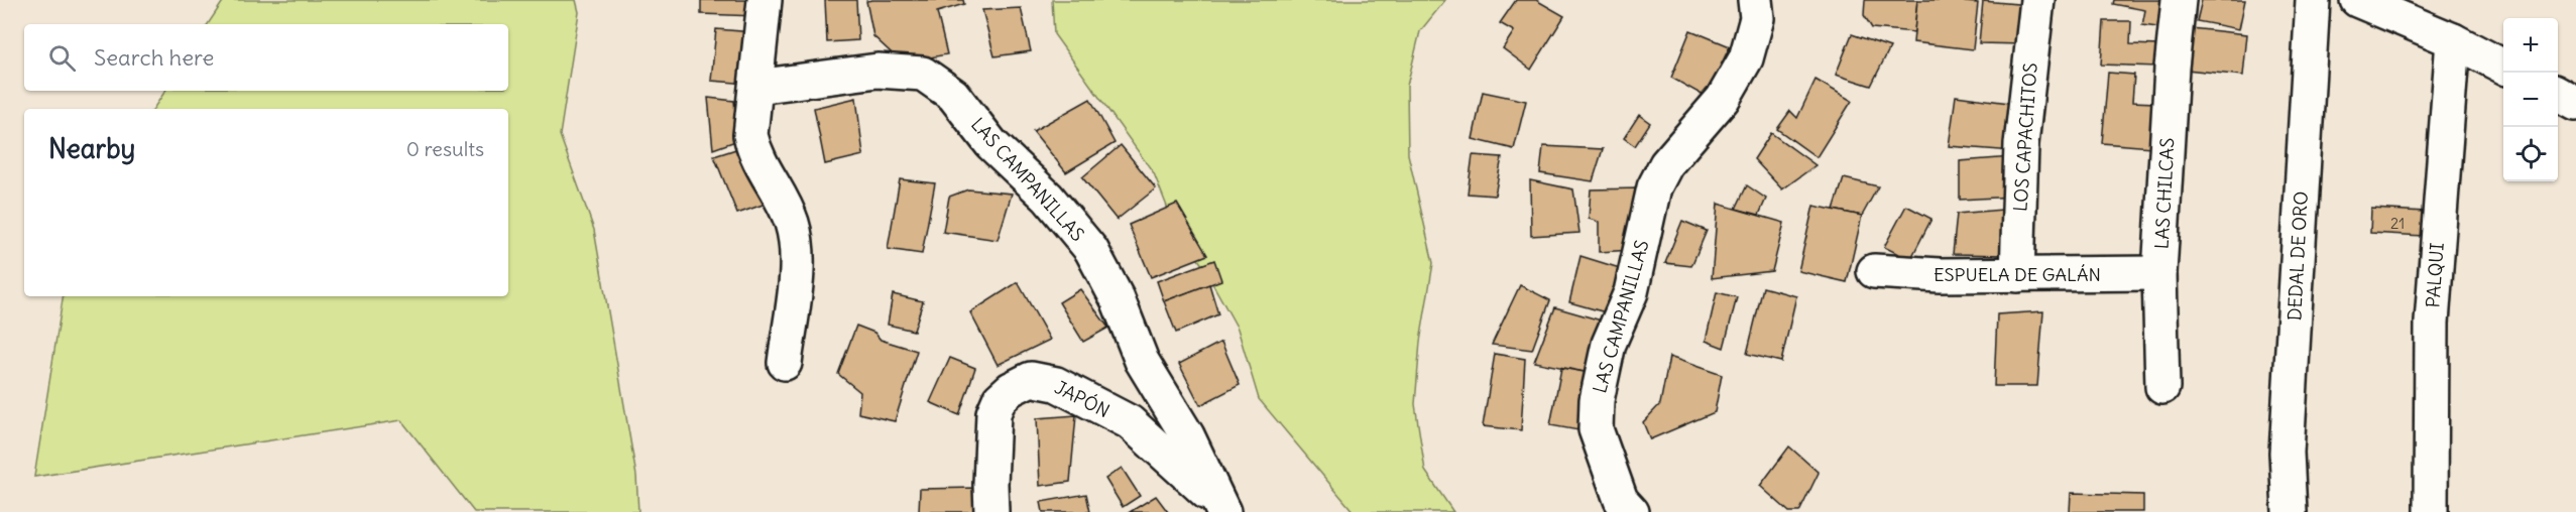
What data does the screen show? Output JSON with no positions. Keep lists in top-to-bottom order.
{
  "streets": {
    "street": [
      "LOS CAPACHITOS",
      "LAS CAMPANILLAS",
      "LAS CHILCAS",
      "DEDAL DE ORO",
      "ESPUELA DE GALÁN",
      "PALQUI",
      "JAPÓN"
    ]
  },
  "crossings": [
    ["LOS CAPACHITOS", "ESPUELA DE GALÁN"],
    ["LAS CAMPANILLAS", "JAPÓN"],
    ["LAS CHILCAS", "ESPUELA DE GALÁN"]
  ],
  "house_numbers": ["21"],
  "page": {
    "map_buttons": ["+", "−"],
    "search": "Search here",
    "heading": ["Nearby", "0 results"]
  }
}
